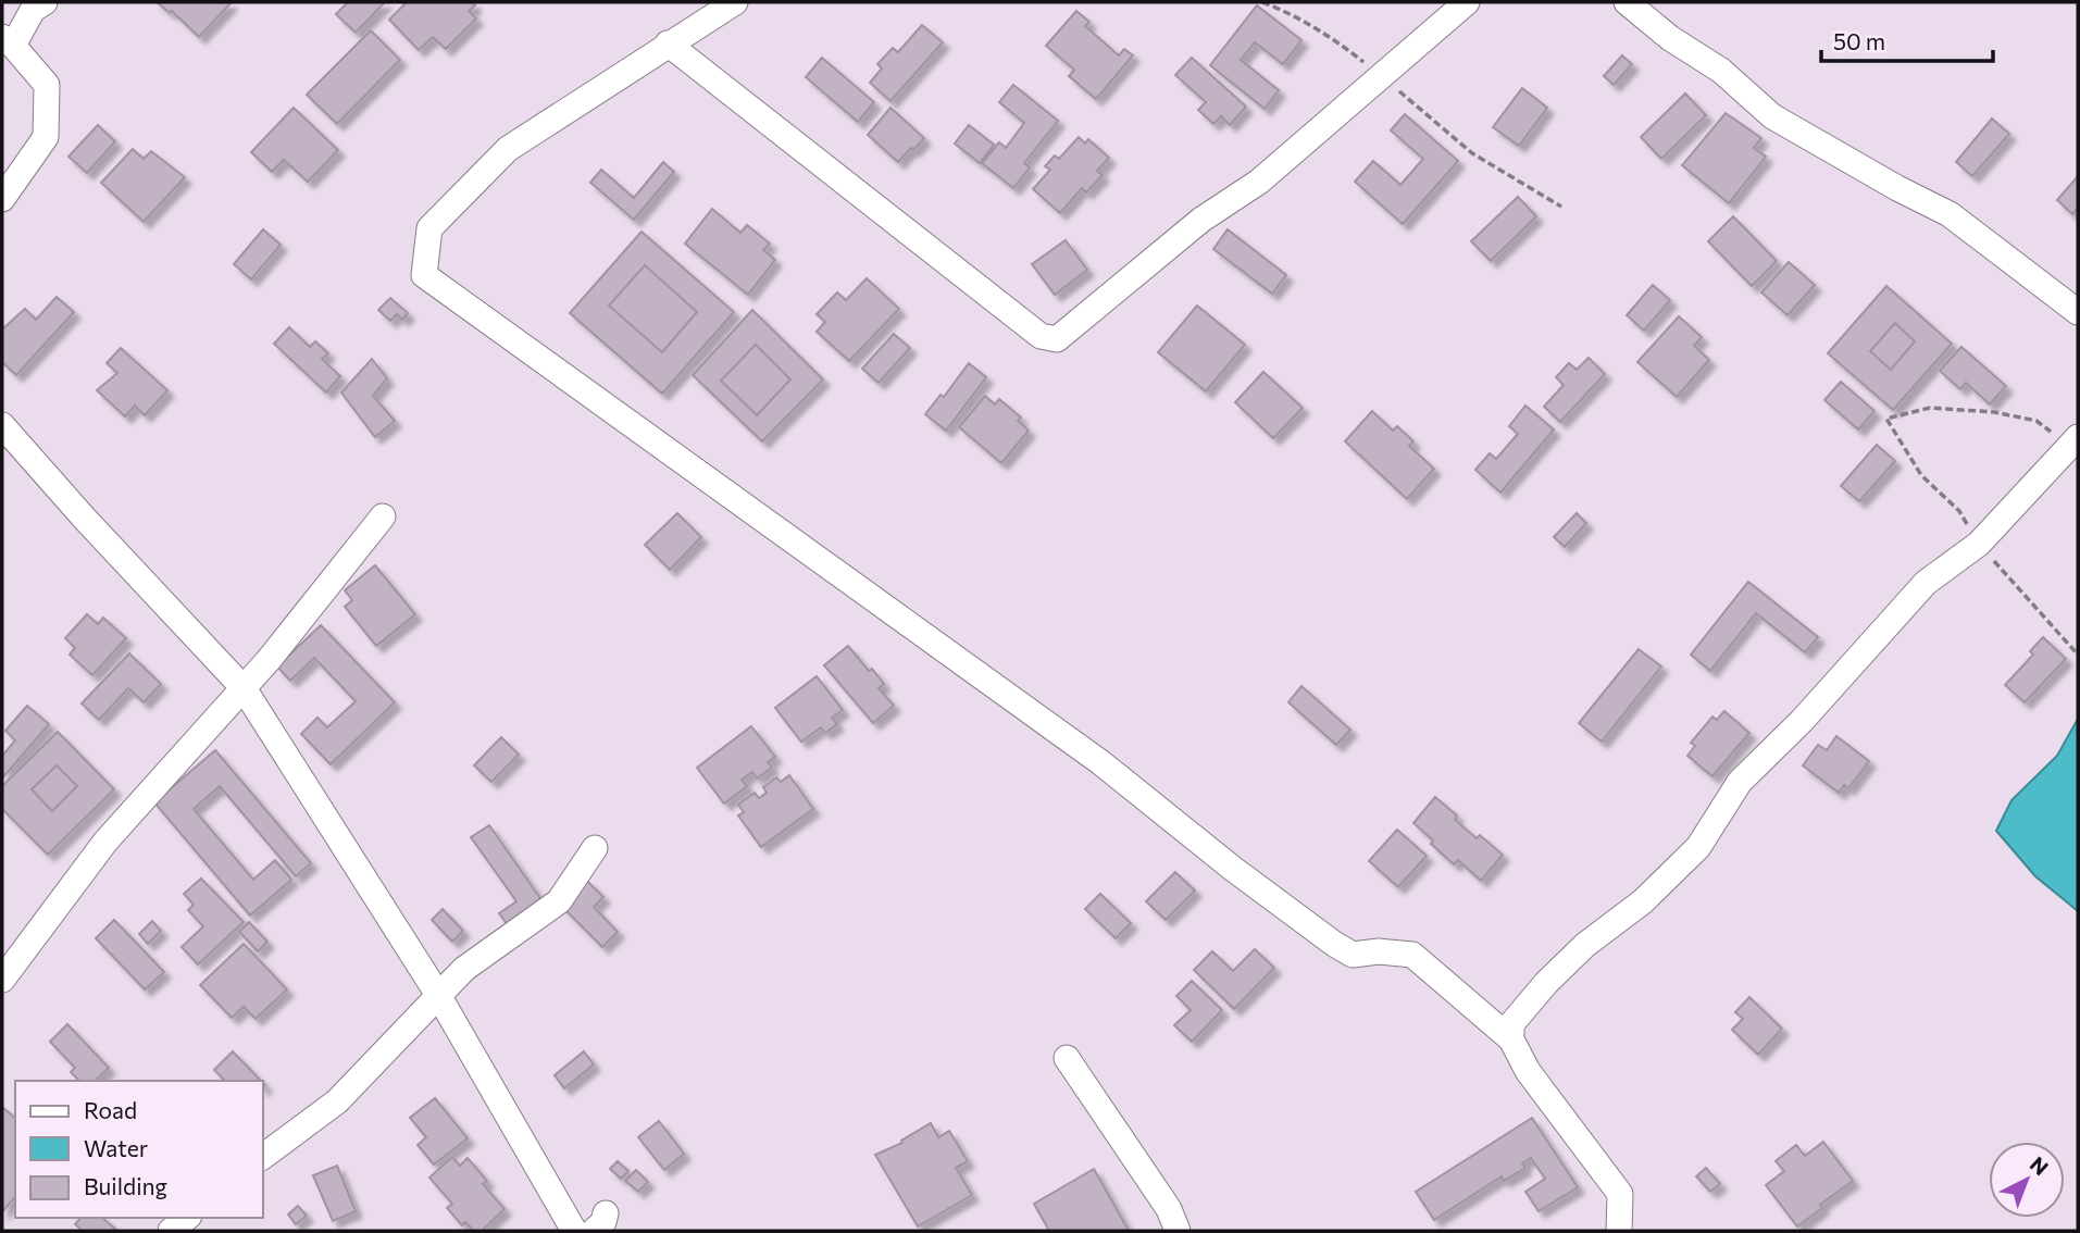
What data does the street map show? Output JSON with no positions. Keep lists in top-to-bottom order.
{
  "legend": ["Road", "Water", "Building"],
  "scale_bar": "50 m",
  "north": "top right"
}
